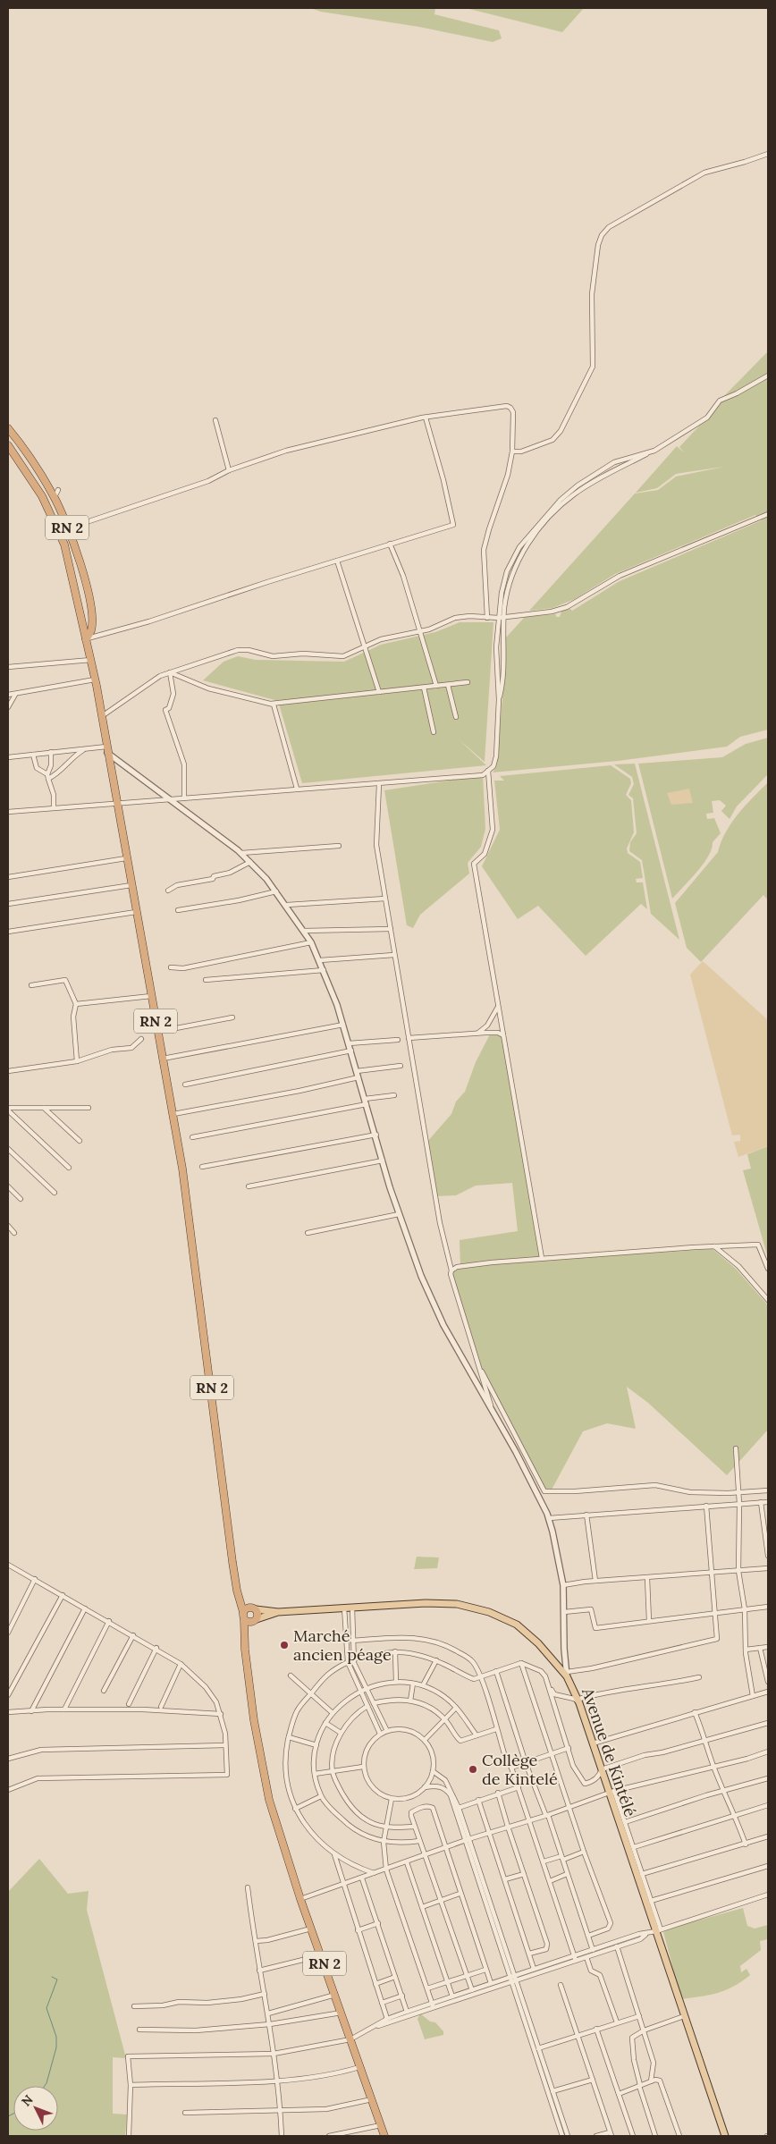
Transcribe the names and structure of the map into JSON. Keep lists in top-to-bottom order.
{
  "streets": {
    "highway": ["RN 2"],
    "main road": ["Avenue de Kintélé"]
  },
  "crossings": [
    ["RN 2", "Avenue de Kintélé"]
  ],
  "places": ["Marché ancien péage", "Collège de Kintelé"],
  "north": "top left"
}
